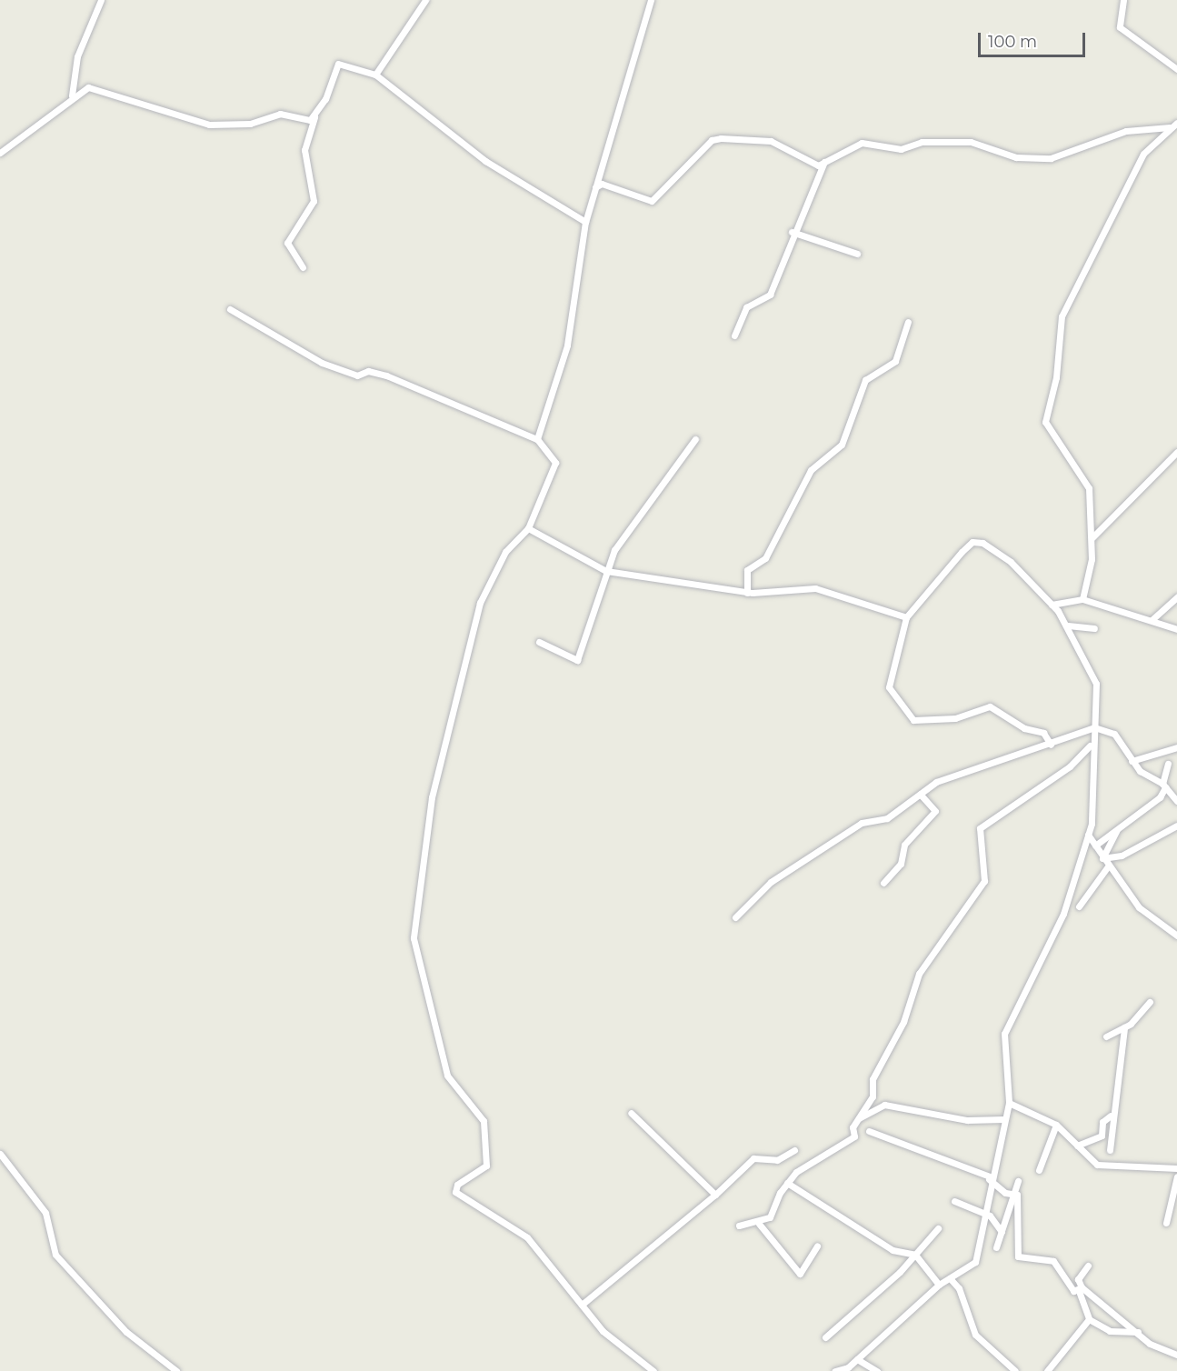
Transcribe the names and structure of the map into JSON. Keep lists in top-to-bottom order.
{
  "scale_bar": "100 m"
}
